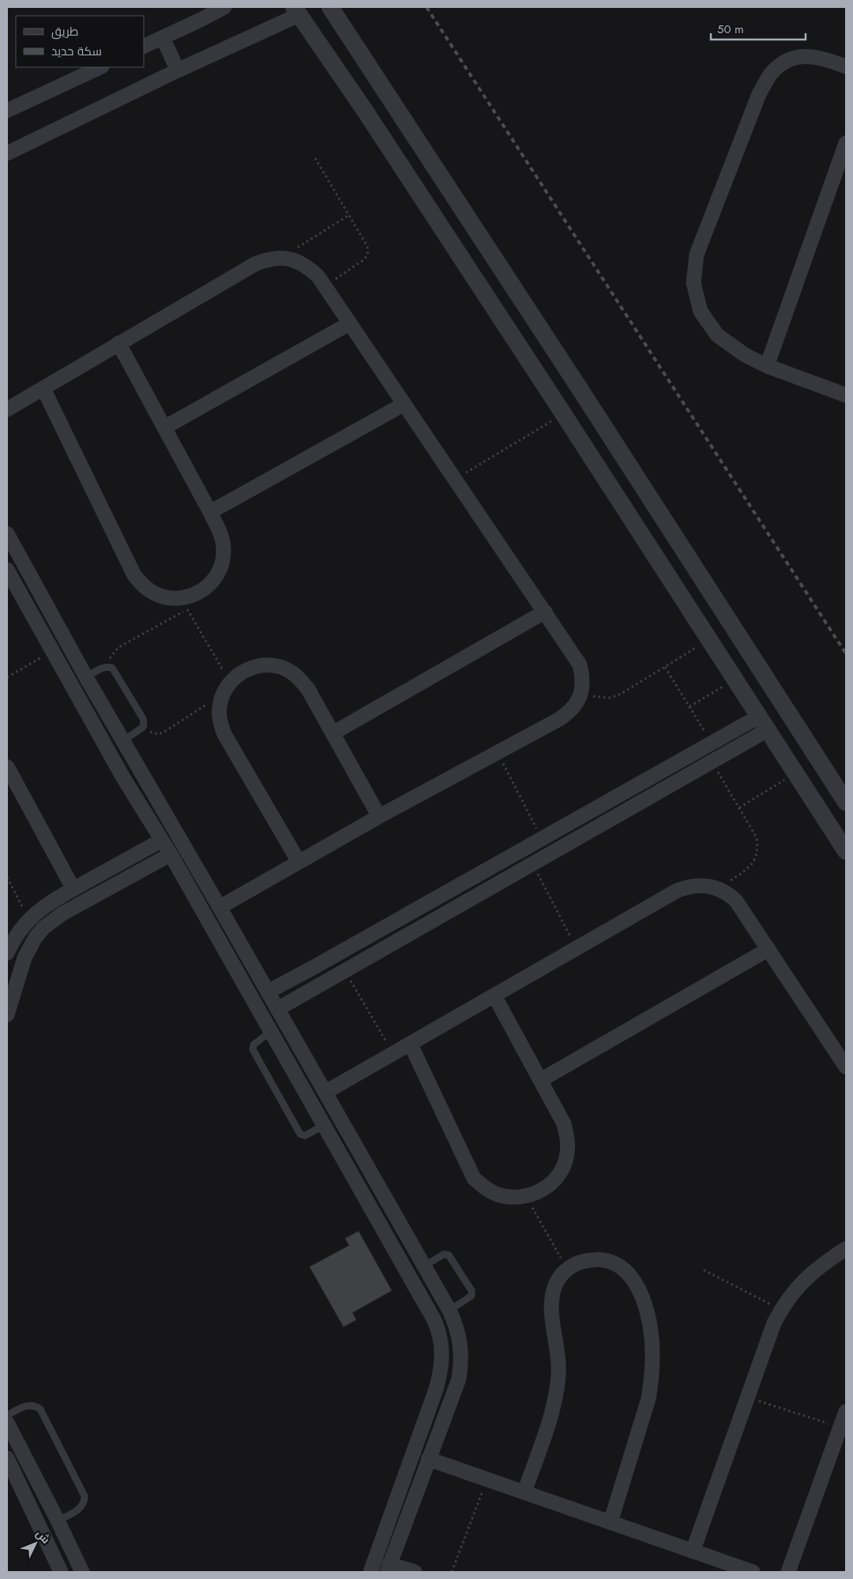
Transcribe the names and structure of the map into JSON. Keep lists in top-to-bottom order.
{
  "legend": ["طريق", "سكة حديد"],
  "scale_bar": "50 m",
  "north": "top right"
}
